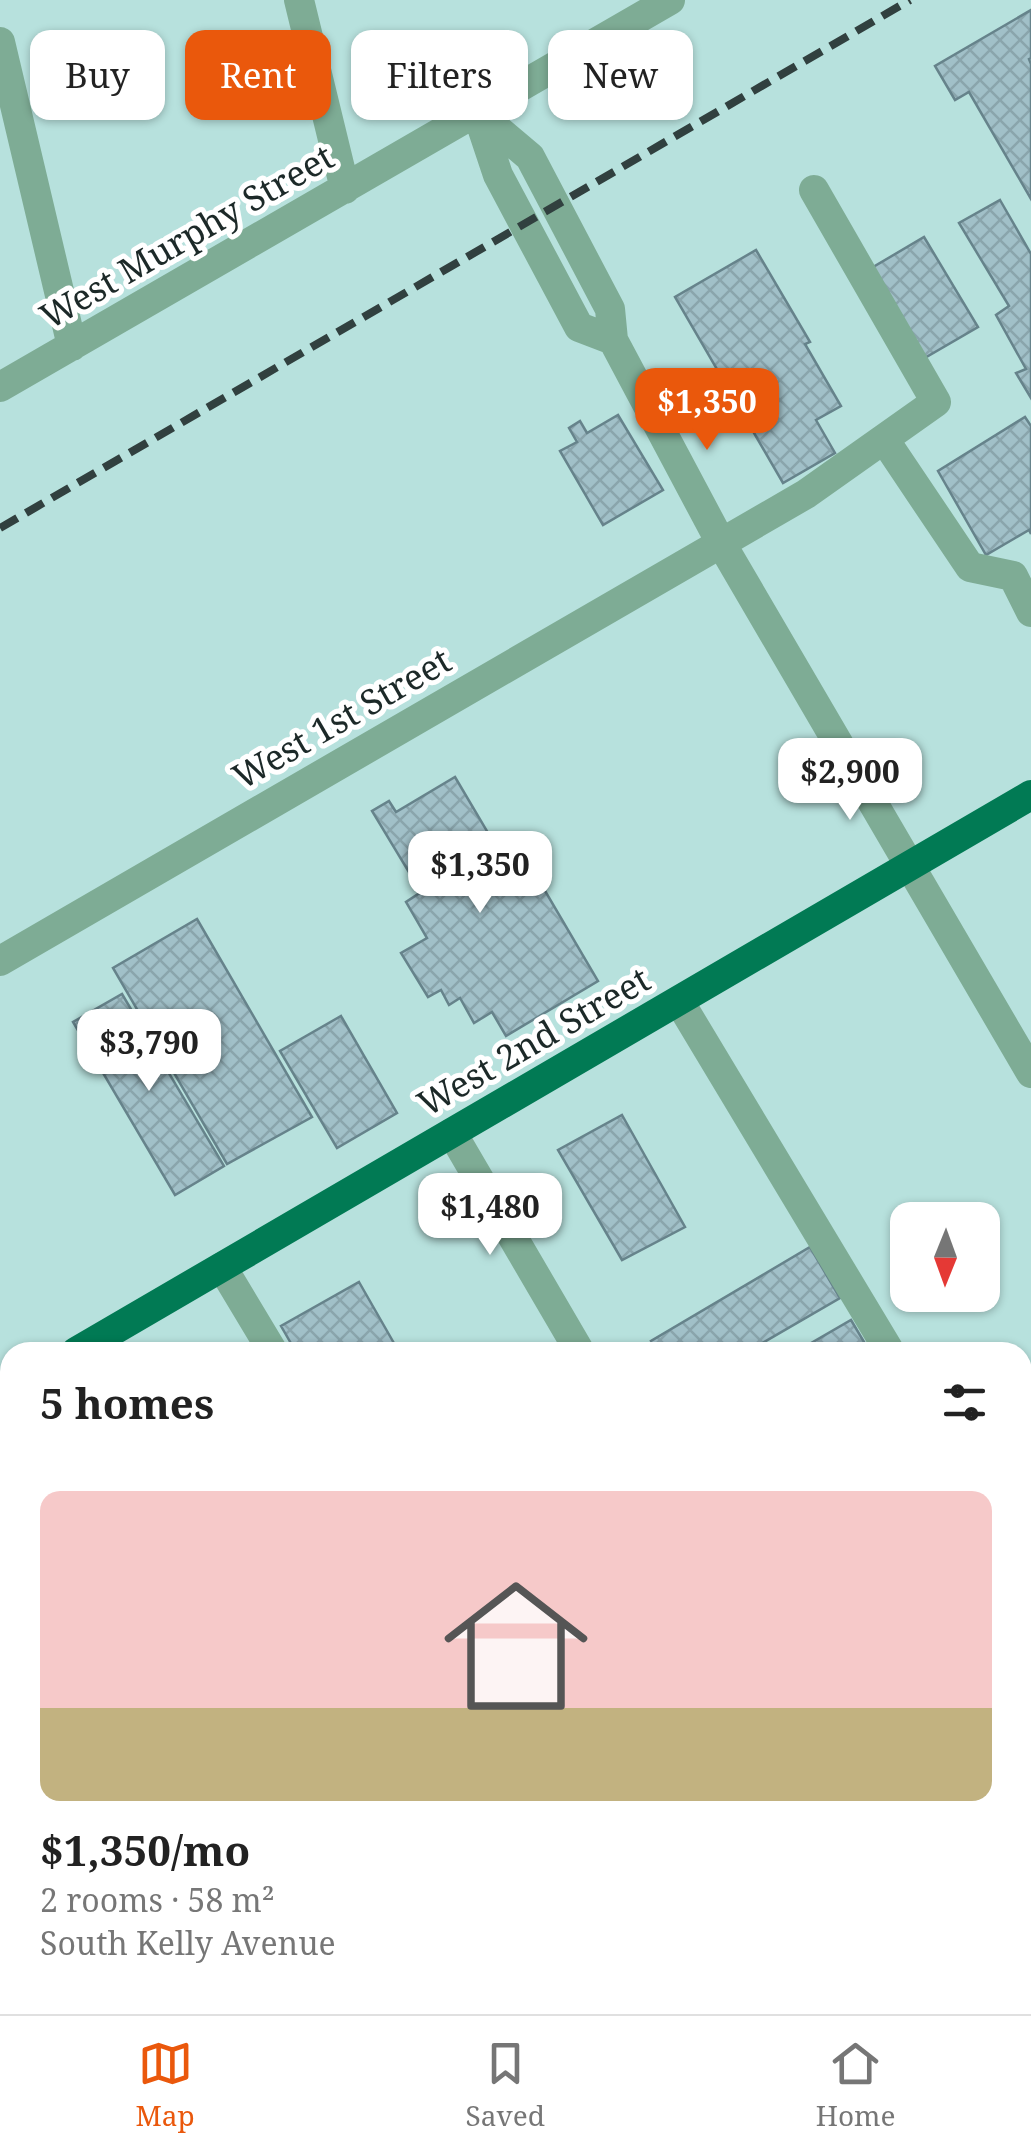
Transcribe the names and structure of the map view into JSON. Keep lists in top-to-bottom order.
{
  "streets": {
    "main road": ["West 2nd Street"],
    "street": ["West Murphy Street", "West 1st Street"]
  },
  "north": "bottom",
  "page": {
    "chip": [
      "Buy",
      "Rent",
      "Filters",
      "New"
    ],
    "price": [
      "$1,350",
      "$2,900",
      "$1,350",
      "$3,790",
      "$1,480"
    ],
    "heading": "5 homes",
    "list": [
      {
        "name": "$1,350/mo",
        "note": "2 rooms · 58 m² · South Kelly Avenue"
      }
    ],
    "tabs": ["Map", "Saved", "Home"]
  }
}
